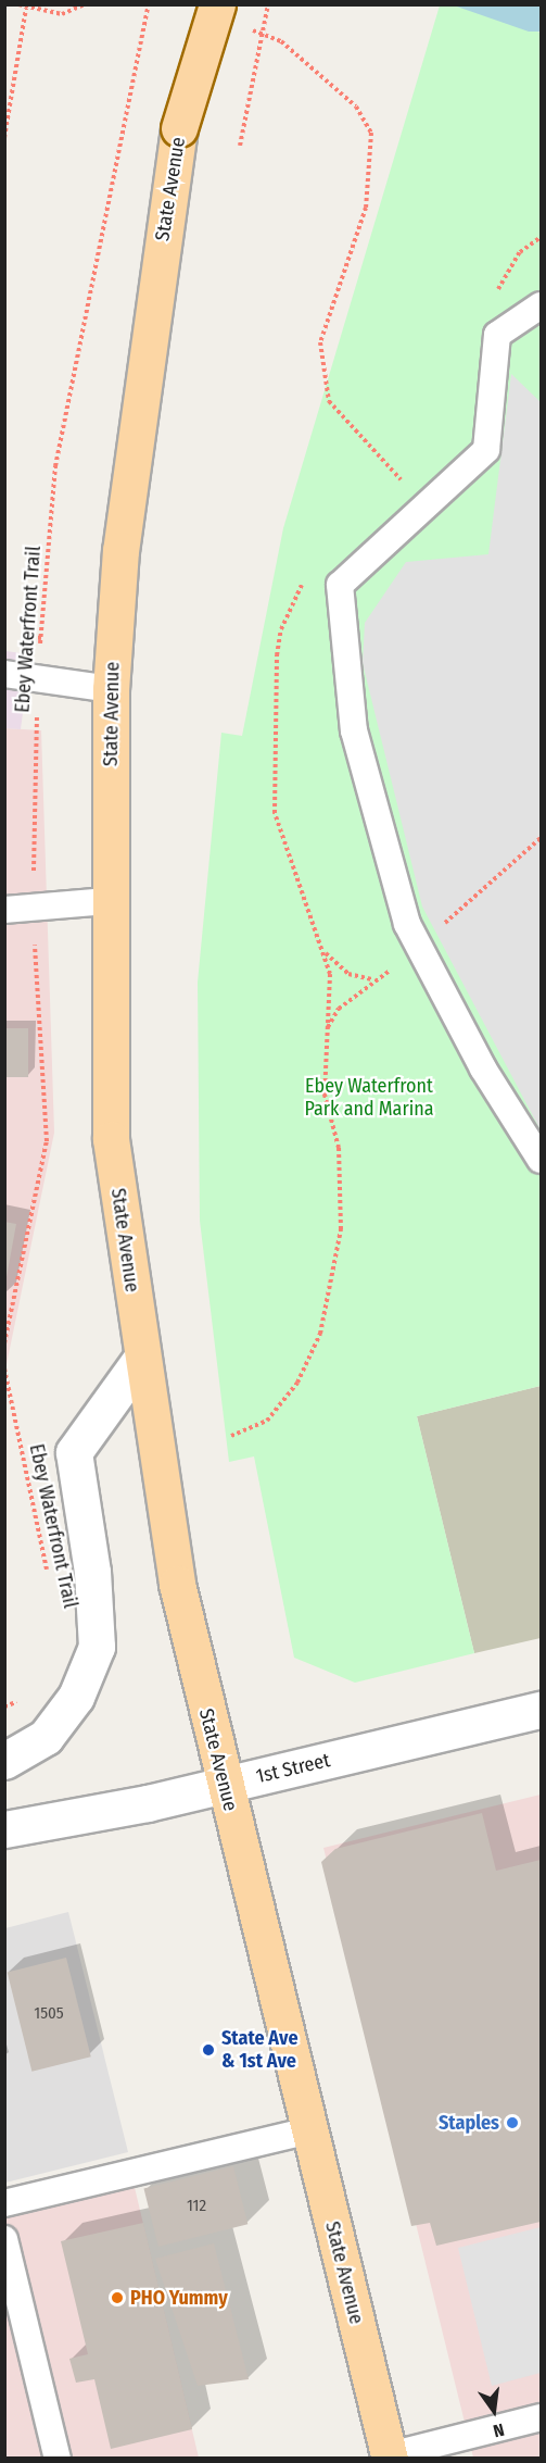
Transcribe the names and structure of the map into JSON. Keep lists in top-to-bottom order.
{
  "streets": {
    "main road": ["State Avenue"],
    "street": ["1st Street"],
    "path": ["Ebey Waterfront Trail"]
  },
  "crossings": [
    ["State Avenue", "1st Street"]
  ],
  "parks": ["Ebey Waterfront Park and Marina"],
  "places": ["State Ave & 1st Ave", "Staples", "PHO Yummy"],
  "house_numbers": ["1505", "112"],
  "north": "bottom"
}
